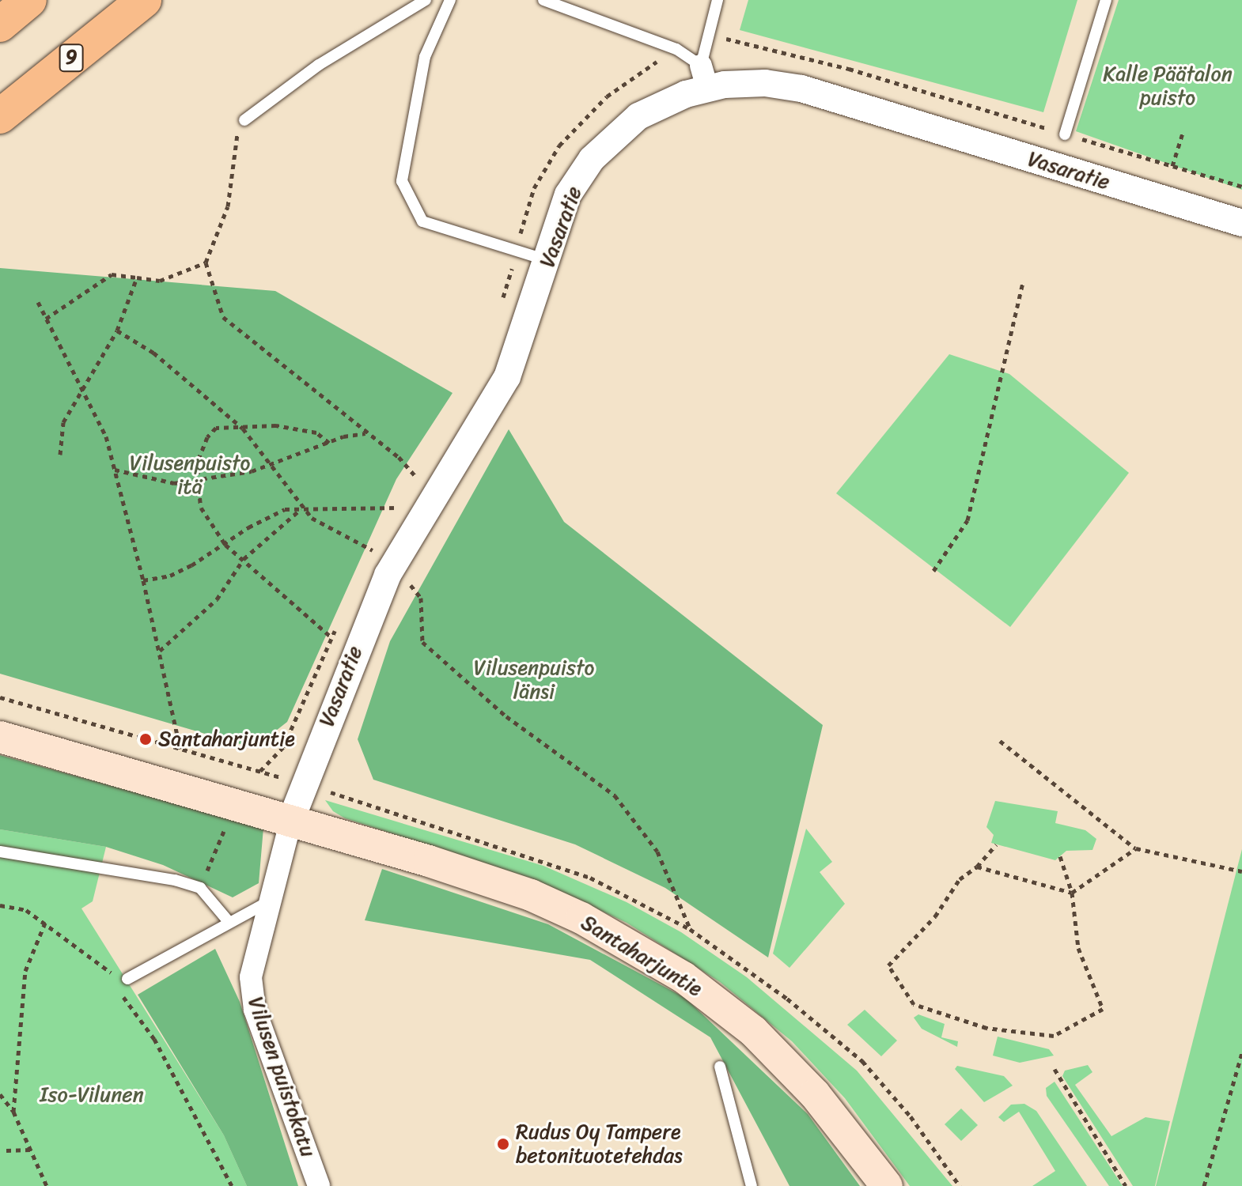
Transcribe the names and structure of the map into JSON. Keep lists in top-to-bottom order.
{
  "streets": {
    "highway": ["9"],
    "main road": ["Santaharjuntie"],
    "street": ["Vasaratie", "Vilusen puistokatu"]
  },
  "crossings": [
    ["Vasaratie", "Santaharjuntie"],
    ["Vasaratie", "Vilusen puistokatu"],
    ["Santaharjuntie", "Vilusen puistokatu"]
  ],
  "parks": [
    "Kalle Päätalon puisto",
    "Vilusenpuisto itä",
    "Vilusenpuisto länsi",
    "Iso-Vilunen"
  ],
  "places": ["Santaharjuntie", "Rudus Oy Tampere betonituotetehdas"]
}
